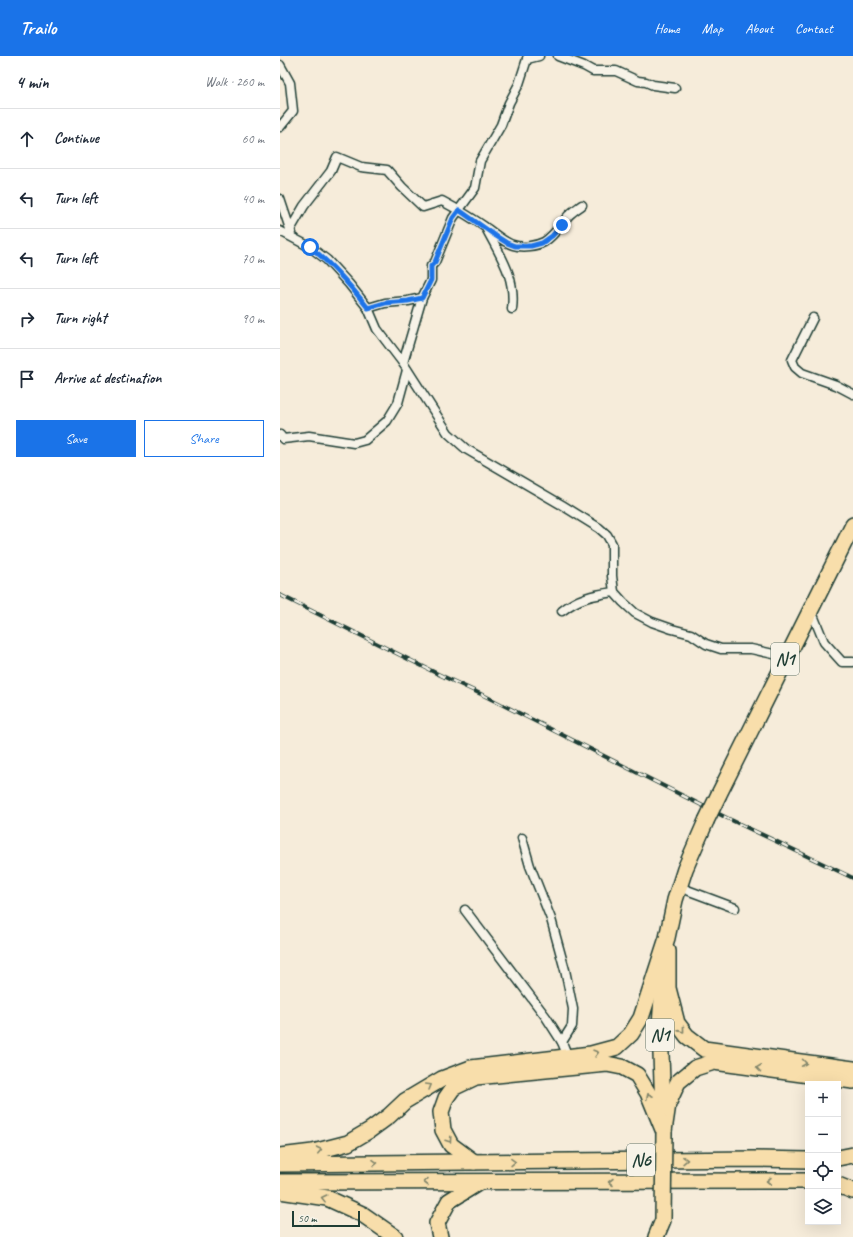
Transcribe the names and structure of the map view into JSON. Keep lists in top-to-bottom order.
{
  "streets": {
    "highway": ["N1", "N6"]
  },
  "scale_bar": "50 m",
  "page": {
    "header": "Trailo",
    "nav": [
      "Home",
      "Map",
      "About",
      "Contact"
    ],
    "heading": ["4 min", "Walk · 260 m"],
    "list": [
      ["Continue", "60 m"],
      ["Turn left", "40 m"],
      ["Turn left", "70 m"],
      ["Turn right", "90 m"],
      "Arrive at destination"
    ],
    "buttons": ["Save", "Share"],
    "map_buttons": ["+", "−"],
    "scale": "50 m"
  }
}
